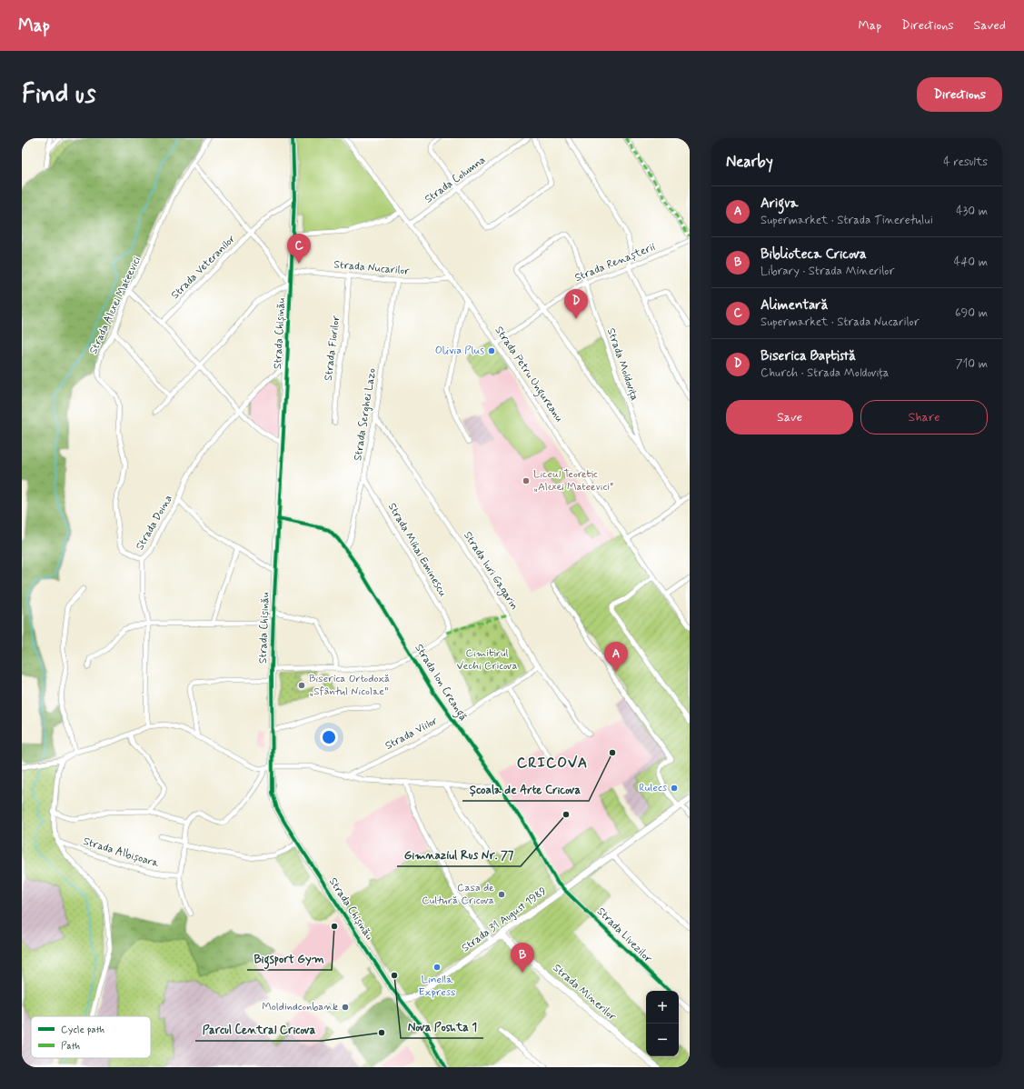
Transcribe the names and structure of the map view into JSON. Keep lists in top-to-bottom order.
{
  "streets": {
    "street": [
      "Strada Columna",
      "Strada Renașterii",
      "Strada Veteranilor",
      "Strada Nucarilor",
      "Strada Alexei Mateevici",
      "Strada Chișinău",
      "Strada Florilor",
      "Strada Moldovița",
      "Strada Petru Ungureanu",
      "Strada Serghei Lazo",
      "Strada Doina",
      "Strada Mihai Eminescu",
      "Strada Iuri Gagarin",
      "Strada Ion Creangă",
      "Strada Viilor",
      "Strada Albișoara",
      "Strada 31 August 1989",
      "Strada Livezilor",
      "Strada Minerilor"
    ]
  },
  "crossings": [
    ["Strada Columna", "Strada Petru Ungureanu"],
    ["Strada Renașterii", "Strada Moldovița"],
    ["Strada Renașterii", "Strada Petru Ungureanu"],
    ["Strada Veteranilor", "Strada Chișinău"],
    ["Strada Nucarilor", "Strada Chișinău"],
    ["Strada Nucarilor", "Strada Florilor"],
    ["Strada Nucarilor", "Strada Petru Ungureanu"],
    ["Strada Nucarilor", "Strada Serghei Lazo"],
    ["Strada Alexei Mateevici", "Strada Doina"],
    ["Strada Chișinău", "Strada Doina"],
    ["Strada Chișinău", "Strada Ion Creangă"],
    ["Strada Chișinău", "Strada 31 August 1989"],
    ["Strada Serghei Lazo", "Strada Mihai Eminescu"],
    ["Strada Serghei Lazo", "Strada Iuri Gagarin"],
    ["Strada Serghei Lazo", "Strada Ion Creangă"],
    ["Strada Mihai Eminescu", "Strada Ion Creangă"],
    ["Strada Iuri Gagarin", "Strada Viilor"],
    ["Strada Ion Creangă", "Strada Viilor"],
    ["Strada Ion Creangă", "Strada 31 August 1989"],
    ["Strada Ion Creangă", "Strada Livezilor"],
    ["Strada 31 August 1989", "Strada Livezilor"],
    ["Strada 31 August 1989", "Strada Minerilor"]
  ],
  "districts": ["CRICOVA"],
  "parks": ["Cimitirul Vechi Cricova"],
  "places": [
    "Olivia Plus",
    "Liceul Teoretic „Alexei Mateevici“",
    "Biserica Ortodoxă „Sfântul Nicolae”",
    "Școala de Arte Cricova",
    "Rulecs",
    "Gimnaziul Rus Nr. 77",
    "Casa de Cultură Cricova",
    "Bigsport Gym",
    "Linella Express",
    "Nova Poshta 1",
    "Moldindconbank",
    "Parcul Central Cricova"
  ],
  "legend": ["Cycle path", "Path"],
  "page": {
    "header": "Map",
    "nav": ["Map", "Directions", "Saved"],
    "buttons": [
      "Directions",
      ["Save", "Share"]
    ],
    "title": "Find us",
    "heading": ["Nearby", "4 results"],
    "list": [
      {
        "mark": "A",
        "name": "Arigva",
        "note": "Supermarket · Strada Tineretului",
        "value": "430 m"
      },
      {
        "mark": "B",
        "name": "Biblioteca Cricova",
        "note": "Library · Strada Minerilor",
        "value": "440 m"
      },
      {
        "mark": "C",
        "name": "Alimentară",
        "note": "Supermarket · Strada Nucarilor",
        "value": "690 m"
      },
      {
        "mark": "D",
        "name": "Biserica Baptistă",
        "note": "Church · Strada Moldovița",
        "value": "710 m"
      }
    ],
    "pins": [
      "C",
      "D",
      "A",
      "B"
    ],
    "map_buttons": ["+", "−"]
  }
}
